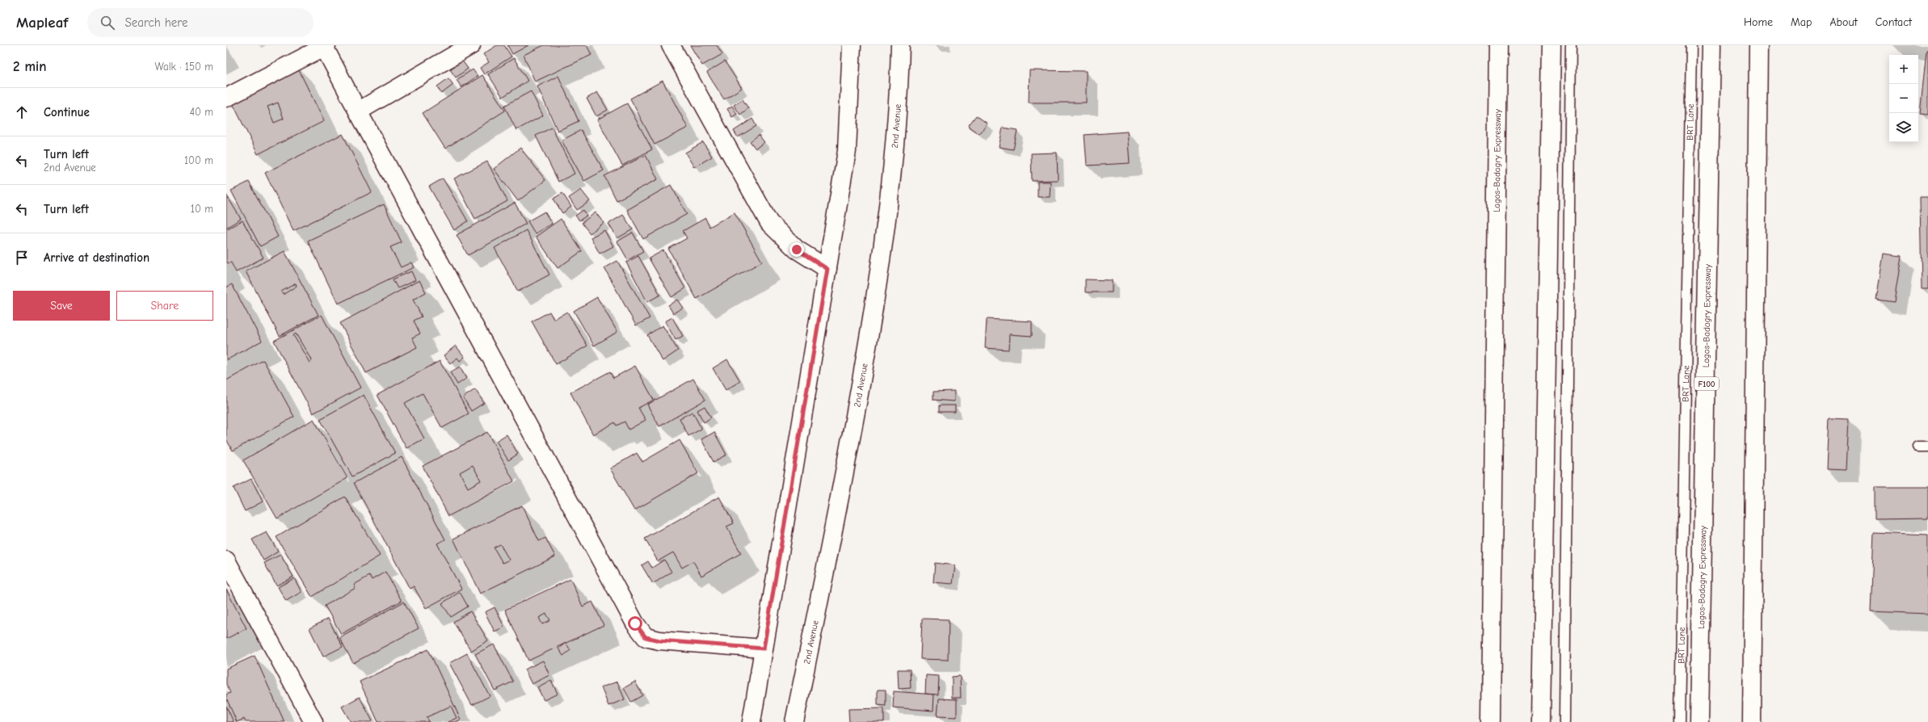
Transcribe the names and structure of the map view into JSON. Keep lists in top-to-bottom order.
{
  "streets": {
    "main road": ["2nd Avenue", "Lagos-Badagry Expressway", "F100"],
    "lane": ["BRT Lane"]
  },
  "page": {
    "header": "Mapleaf",
    "search": "Search here",
    "nav": [
      "Home",
      "Map",
      "About",
      "Contact"
    ],
    "heading": ["2 min", "Walk · 150 m"],
    "map_buttons": ["+", "−"],
    "list": [
      ["Continue", "40 m"],
      ["Turn left", "2nd Avenue", "100 m"],
      ["Turn left", "10 m"],
      "Arrive at destination"
    ],
    "buttons": ["Save", "Share"]
  }
}
